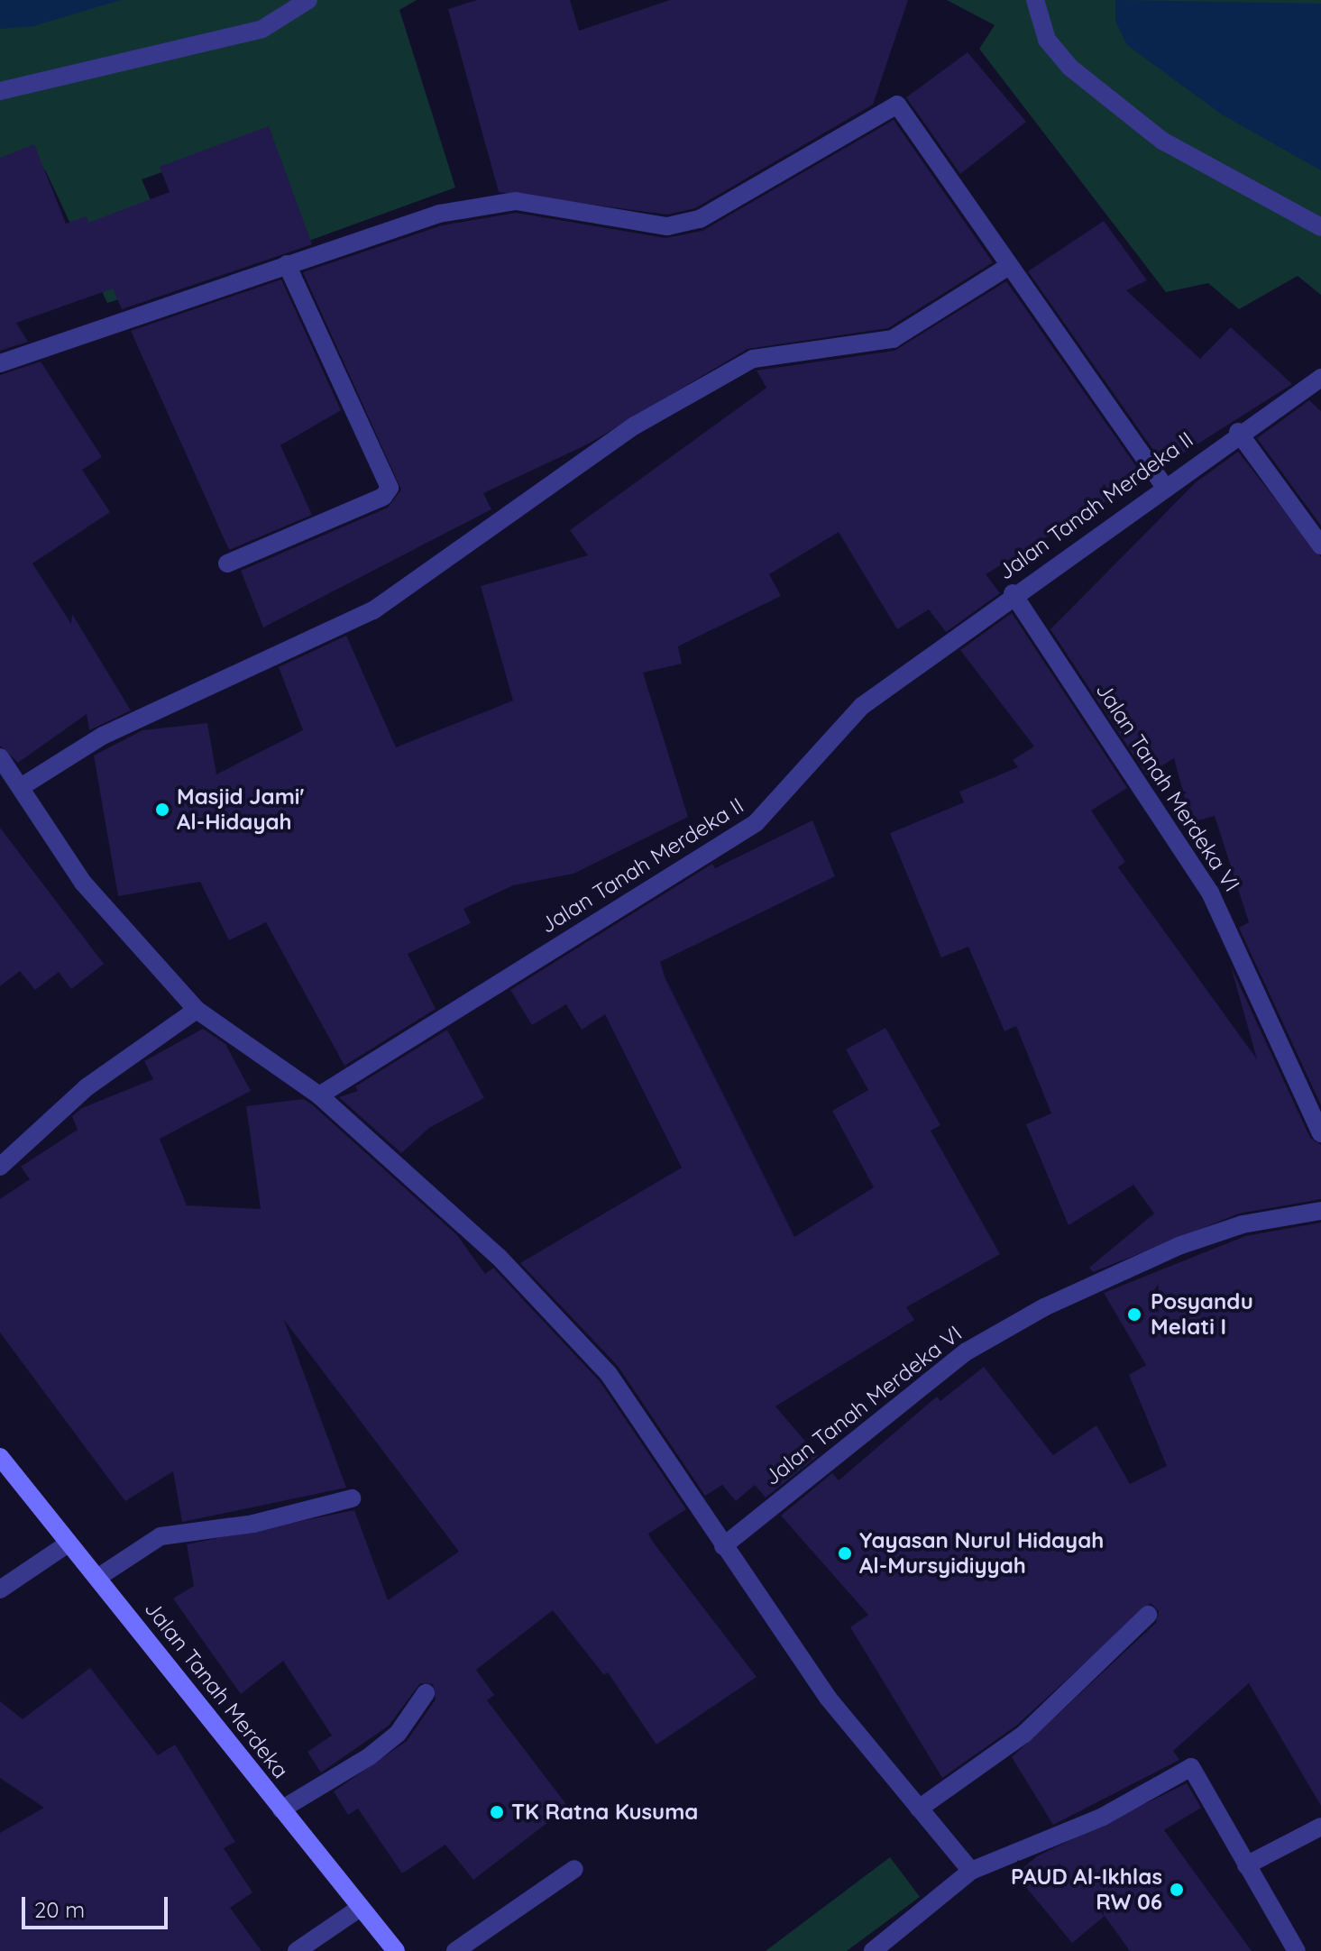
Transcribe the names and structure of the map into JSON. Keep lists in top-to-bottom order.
{
  "streets": {
    "street": ["Jalan Tanah Merdeka II", "Jalan Tanah Merdeka VI", "Jalan Tanah Merdeka"]
  },
  "crossings": [
    ["Jalan Tanah Merdeka II", "Jalan Tanah Merdeka VI"]
  ],
  "places": [
    "Masjid Jami' Al-Hidayah",
    "Posyandu Melati I",
    "Yayasan Nurul Hidayah Al-Mursyidiyyah",
    "TK Ratna Kusuma",
    "PAUD Al-Ikhlas RW 06"
  ],
  "scale_bar": "20 m"
}
